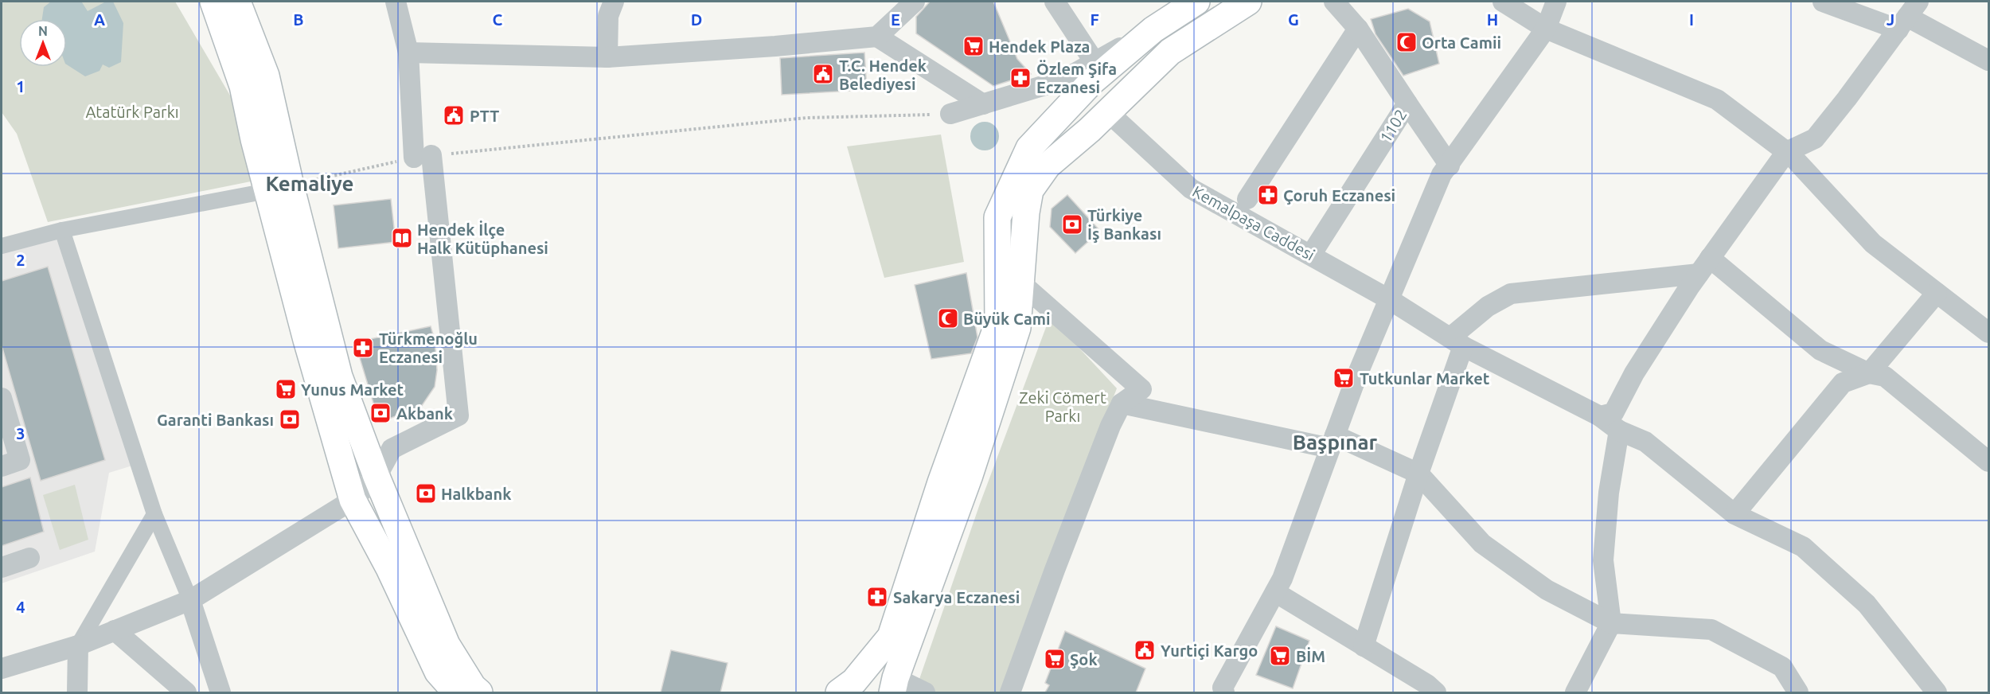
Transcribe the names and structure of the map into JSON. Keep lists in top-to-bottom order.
{
  "streets": {
    "street": ["1102", "Kemalpaşa Caddesi"]
  },
  "crossings": [
    ["1102", "Kemalpaşa Caddesi"]
  ],
  "districts": ["Kemaliye", "Başpınar"],
  "parks": ["Atatürk Parkı", "Zeki Cömert Parkı"],
  "places": {
    "mosque": ["Orta Camii", "Büyük Cami"],
    "supermarket": [
      "Hendek Plaza",
      "Tutkunlar Market",
      "Yunus Market",
      "BİM",
      "Şok"
    ],
    "public building": ["T.C. Hendek Belediyesi", "PTT", "Yurtiçi Kargo"],
    "pharmacy": [
      "Özlem Şifa Eczanesi",
      "Çoruh Eczanesi",
      "Türkmenoğlu Eczanesi",
      "Sakarya Eczanesi"
    ],
    "bank": [
      "Türkiye İş Bankası",
      "Akbank",
      "Garanti Bankası",
      "Halkbank"
    ],
    "library": ["Hendek İlçe Halk Kütüphanesi"]
  },
  "north": "top",
  "grid": {
    "columns": [
      "A",
      "B",
      "C",
      "D",
      "E",
      "F",
      "G",
      "H",
      "I",
      "J"
    ],
    "rows": [
      "1",
      "2",
      "3",
      "4"
    ]
  }
}
